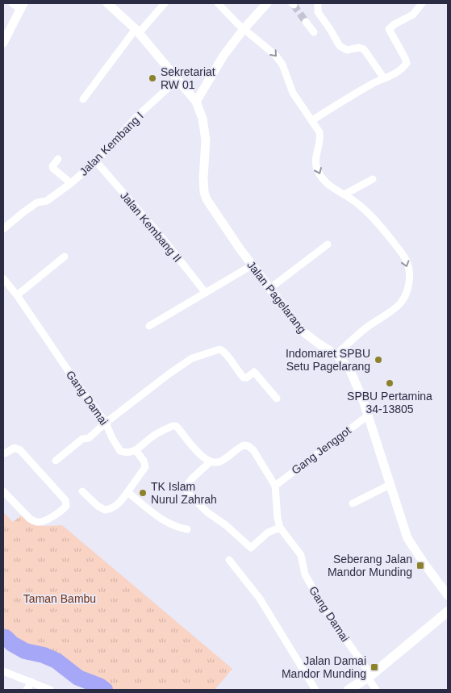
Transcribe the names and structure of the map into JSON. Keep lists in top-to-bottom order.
{
  "streets": {
    "street": [
      "Jalan Kembang I",
      "Jalan Kembang II",
      "Jalan Pagelarang",
      "Gang Damai",
      "Gang Jenggot"
    ]
  },
  "crossings": [
    ["Jalan Kembang I", "Jalan Kembang II"],
    ["Jalan Kembang I", "Jalan Pagelarang"],
    ["Jalan Pagelarang", "Gang Jenggot"],
    ["Gang Damai", "Gang Jenggot"]
  ],
  "parks": ["Taman Bambu"],
  "places": {
    "other": [
      "Sekretariat RW 01",
      "Indomaret SPBU Setu Pagelarang",
      "SPBU Pertamina 34-13805",
      "TK Islam Nurul Zahrah"
    ],
    "transit": ["Seberang Jalan Mandor Munding", "Jalan Damai Mandor Munding"]
  }
}
